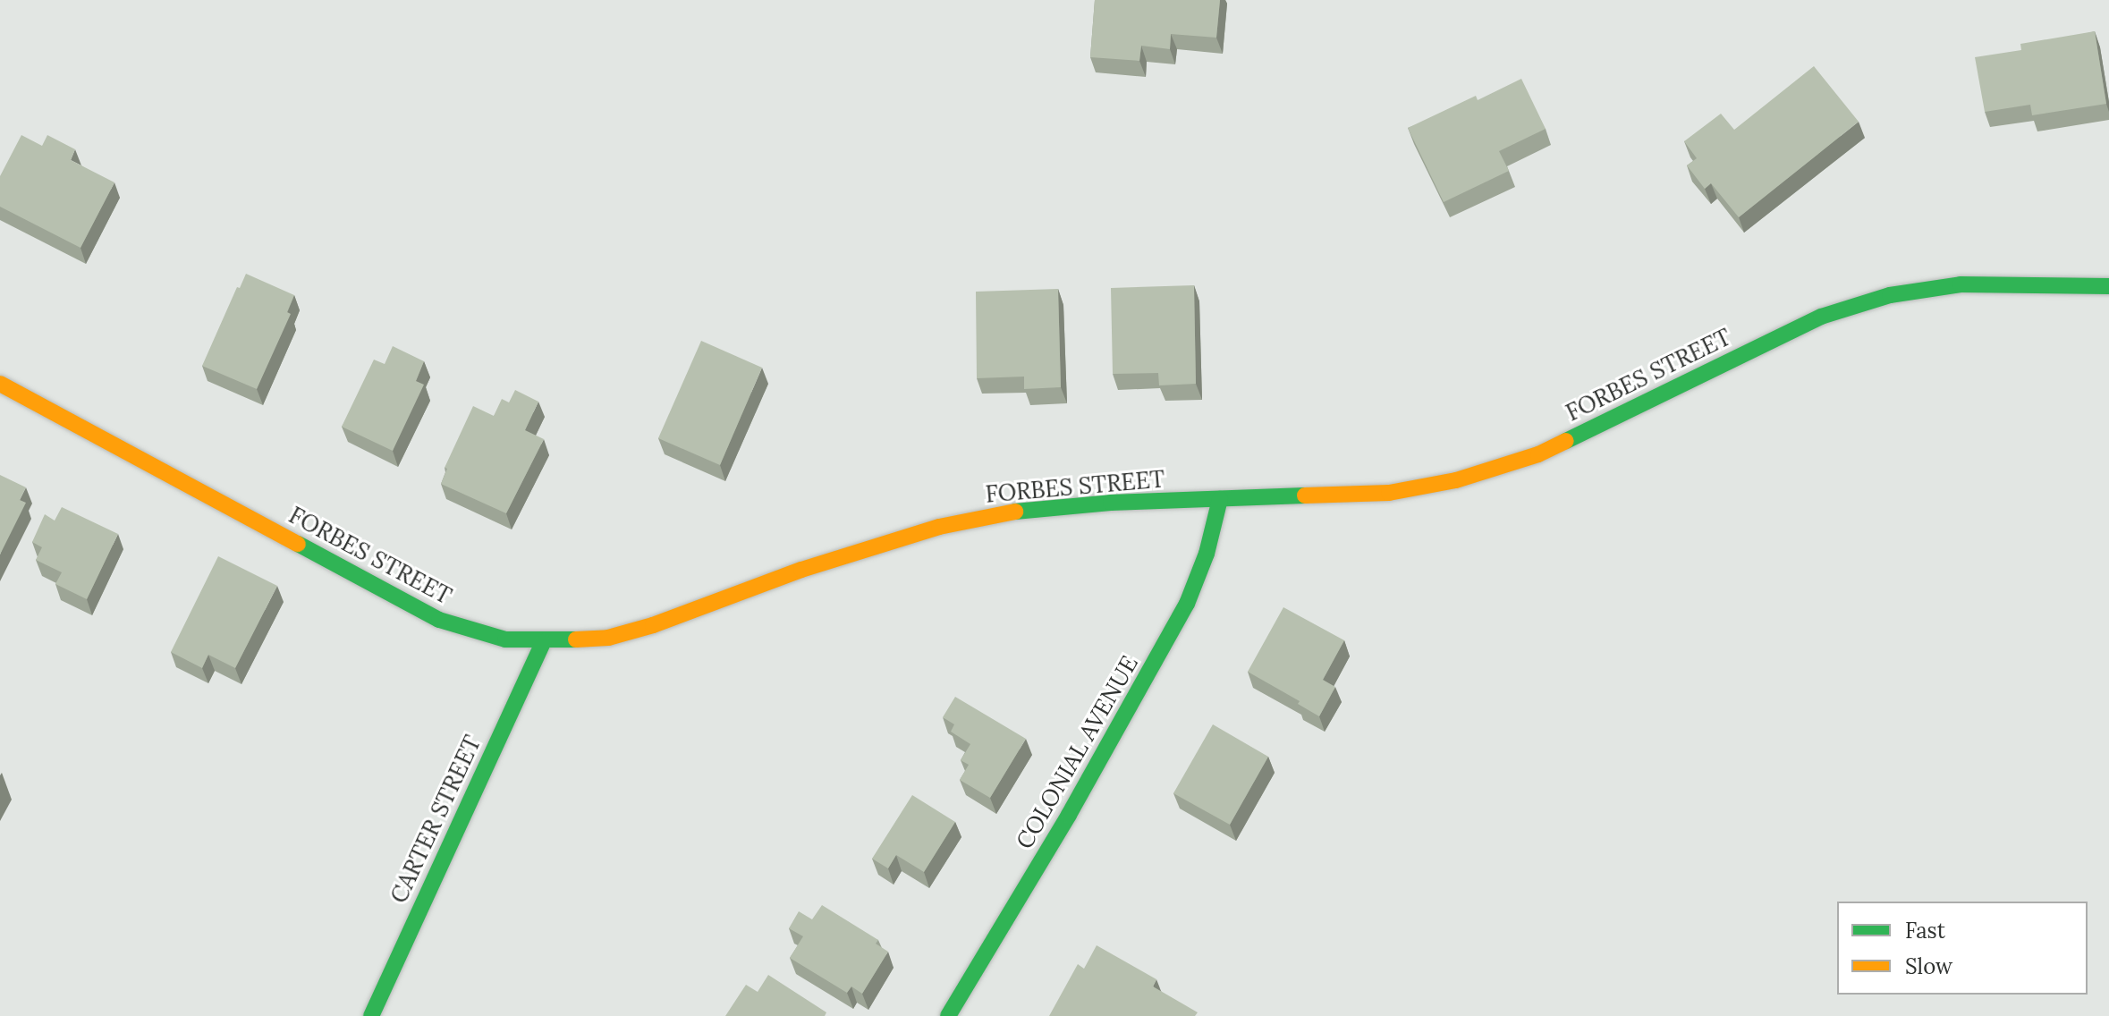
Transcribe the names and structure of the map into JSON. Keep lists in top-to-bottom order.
{
  "streets": {
    "street": ["FORBES STREET", "COLONIAL AVENUE", "CARTER STREET"]
  },
  "crossings": [
    ["FORBES STREET", "COLONIAL AVENUE"],
    ["FORBES STREET", "CARTER STREET"]
  ],
  "legend": ["Fast", "Slow"]
}
